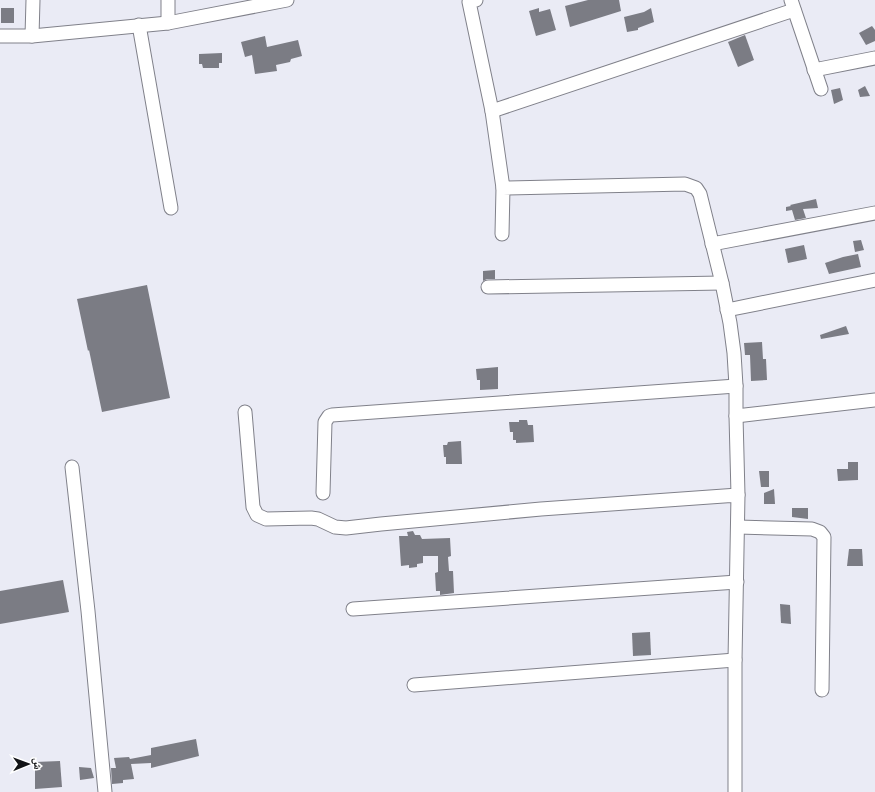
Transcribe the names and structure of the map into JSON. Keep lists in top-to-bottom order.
{
  "north": "right"
}
